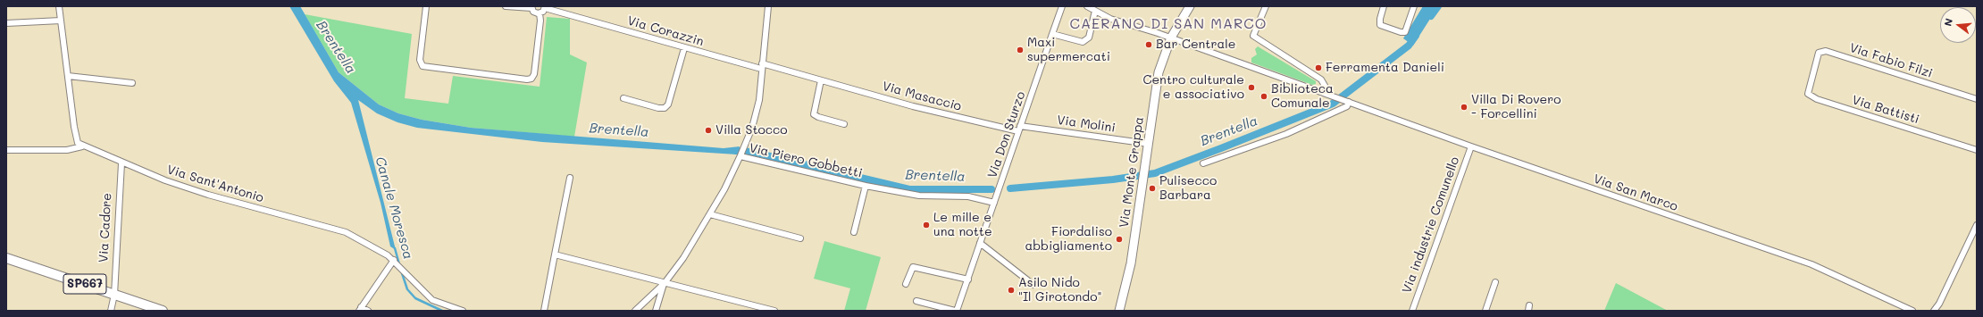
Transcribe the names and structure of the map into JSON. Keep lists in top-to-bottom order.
{
  "streets": {
    "main road": ["Via Monte Grappa", "SP667"],
    "street": [
      "Via Corazzin",
      "Via Fabio Filzi",
      "Via Masaccio",
      "Via Battisti",
      "Via Molini",
      "Via Don Sturzo",
      "Via Piero Gobbetti",
      "Via Sant'Antonio",
      "Via San Marco",
      "Via industrie Comunello",
      "Via Cadore"
    ]
  },
  "crossings": [
    ["Via Corazzin", "Via Masaccio"],
    ["Via Fabio Filzi", "Via Battisti"],
    ["Via Masaccio", "Via Molini"],
    ["Via Masaccio", "Via Don Sturzo"],
    ["Via Molini", "Via Don Sturzo"],
    ["Via Molini", "Via Monte Grappa"],
    ["Via Don Sturzo", "Via Piero Gobbetti"],
    ["Via Monte Grappa", "Via San Marco"],
    ["Via Sant'Antonio", "Via Cadore"],
    ["Via San Marco", "Via industrie Comunello"],
    ["Via Cadore", "SP667"]
  ],
  "districts": ["CAERANO DI SAN MARCO"],
  "water": ["Brentella", "Canale Moresca"],
  "places": [
    "Bar Centrale",
    "Maxi supermercati",
    "Ferramenta Danieli",
    "Centro culturale e associativo",
    "Biblioteca Comunale",
    "Villa Di Rovero - Forcellini",
    "Villa Stocco",
    "Pulisecco Barbara",
    "Le mille e una notte",
    "Fiordaliso abbigliamento",
    "Asilo Nido \"Il Girotondo\""
  ],
  "north": "left"
}
